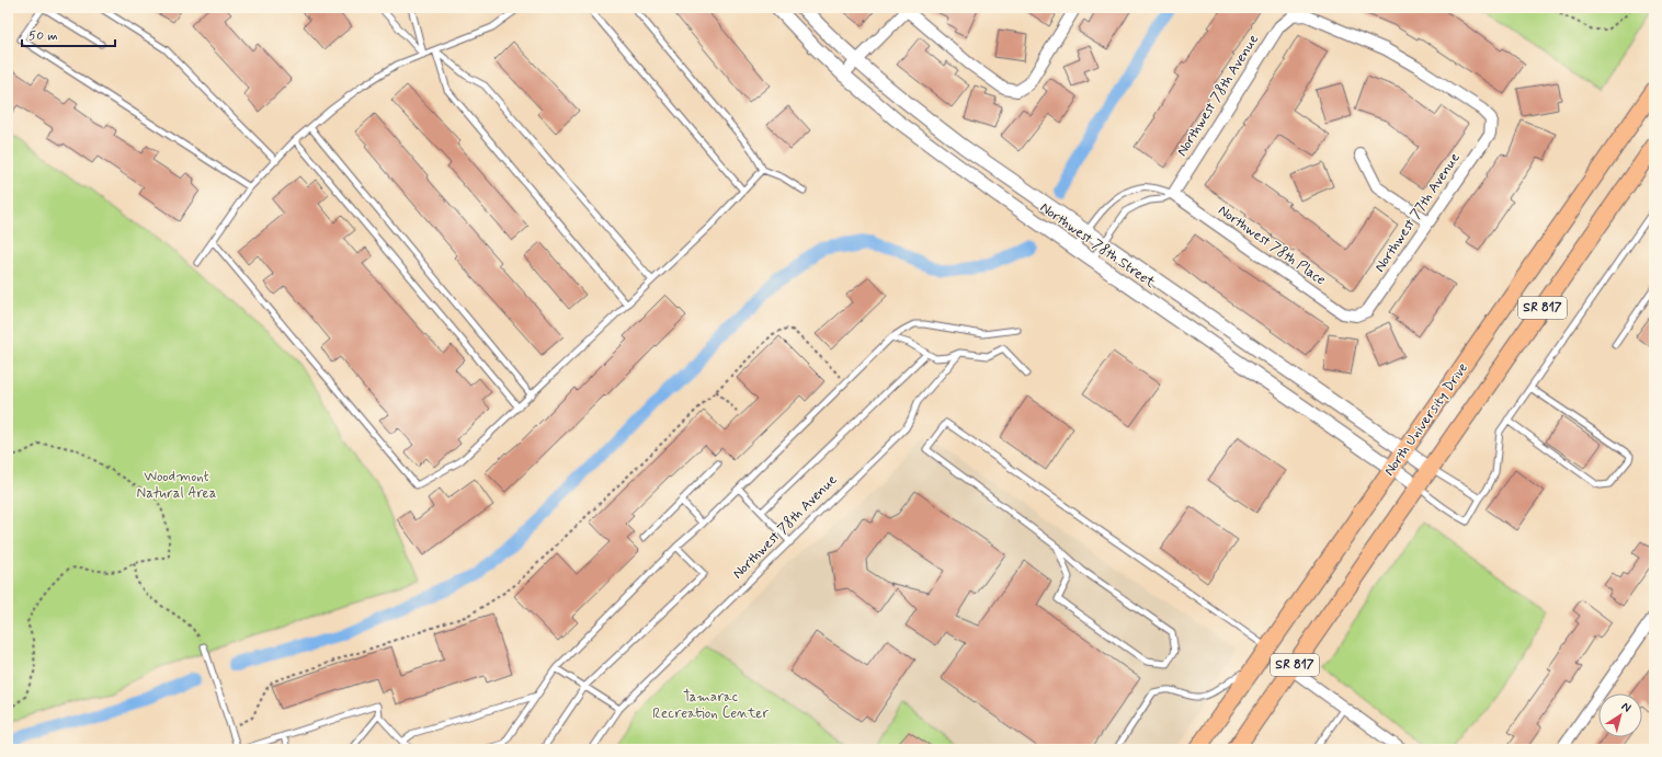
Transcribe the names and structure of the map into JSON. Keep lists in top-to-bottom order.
{
  "streets": {
    "main road": ["SR 817", "North University Drive"],
    "street": [
      "Northwest 78th Avenue",
      "Northwest 77th Avenue",
      "Northwest 78th Street",
      "Northwest 78th Place"
    ]
  },
  "crossings": [
    ["Northwest 78th Avenue", "Northwest 77th Avenue"],
    ["Northwest 78th Avenue", "Northwest 78th Place"],
    ["Northwest 77th Avenue", "Northwest 78th Place"],
    ["Northwest 78th Street", "SR 817"],
    ["Northwest 78th Street", "North University Drive"]
  ],
  "parks": ["Woodmont Natural Area", "Tamarac Recreation Center"],
  "scale_bar": "50 m",
  "north": "top right"
}
